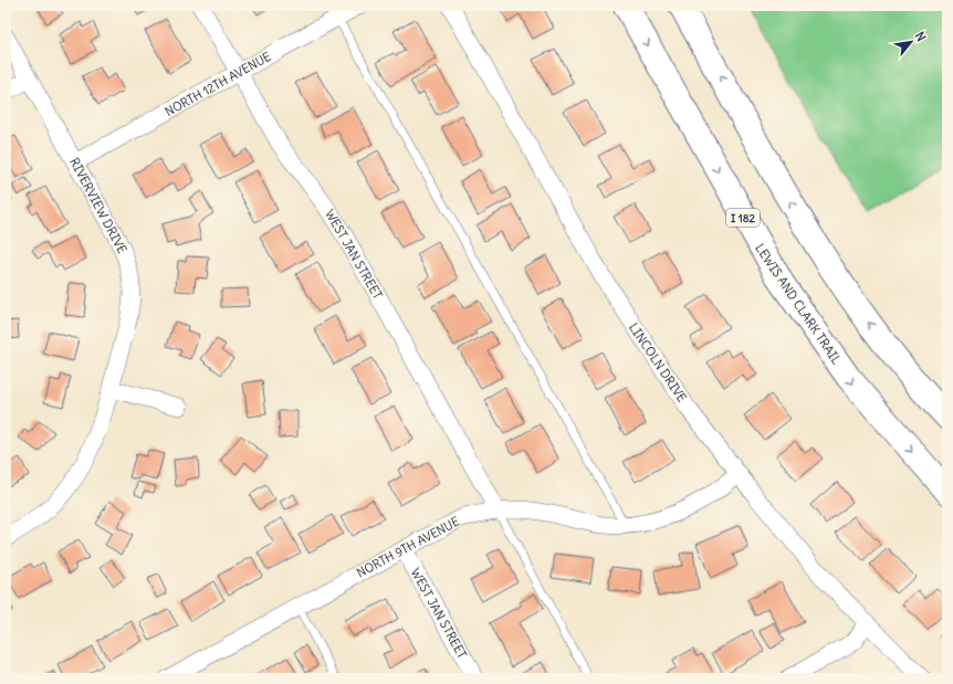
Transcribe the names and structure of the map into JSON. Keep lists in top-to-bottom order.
{
  "streets": {
    "highway": ["I 182", "LEWIS AND CLARK TRAIL"],
    "street": [
      "NORTH 12TH AVENUE",
      "RIVERVIEW DRIVE",
      "WEST JAN STREET",
      "LINCOLN DRIVE",
      "NORTH 9TH AVENUE"
    ]
  },
  "crossings": [
    ["NORTH 12TH AVENUE", "RIVERVIEW DRIVE"],
    ["NORTH 12TH AVENUE", "WEST JAN STREET"],
    ["WEST JAN STREET", "NORTH 9TH AVENUE"],
    ["LINCOLN DRIVE", "NORTH 9TH AVENUE"]
  ],
  "north": "top right"
}
